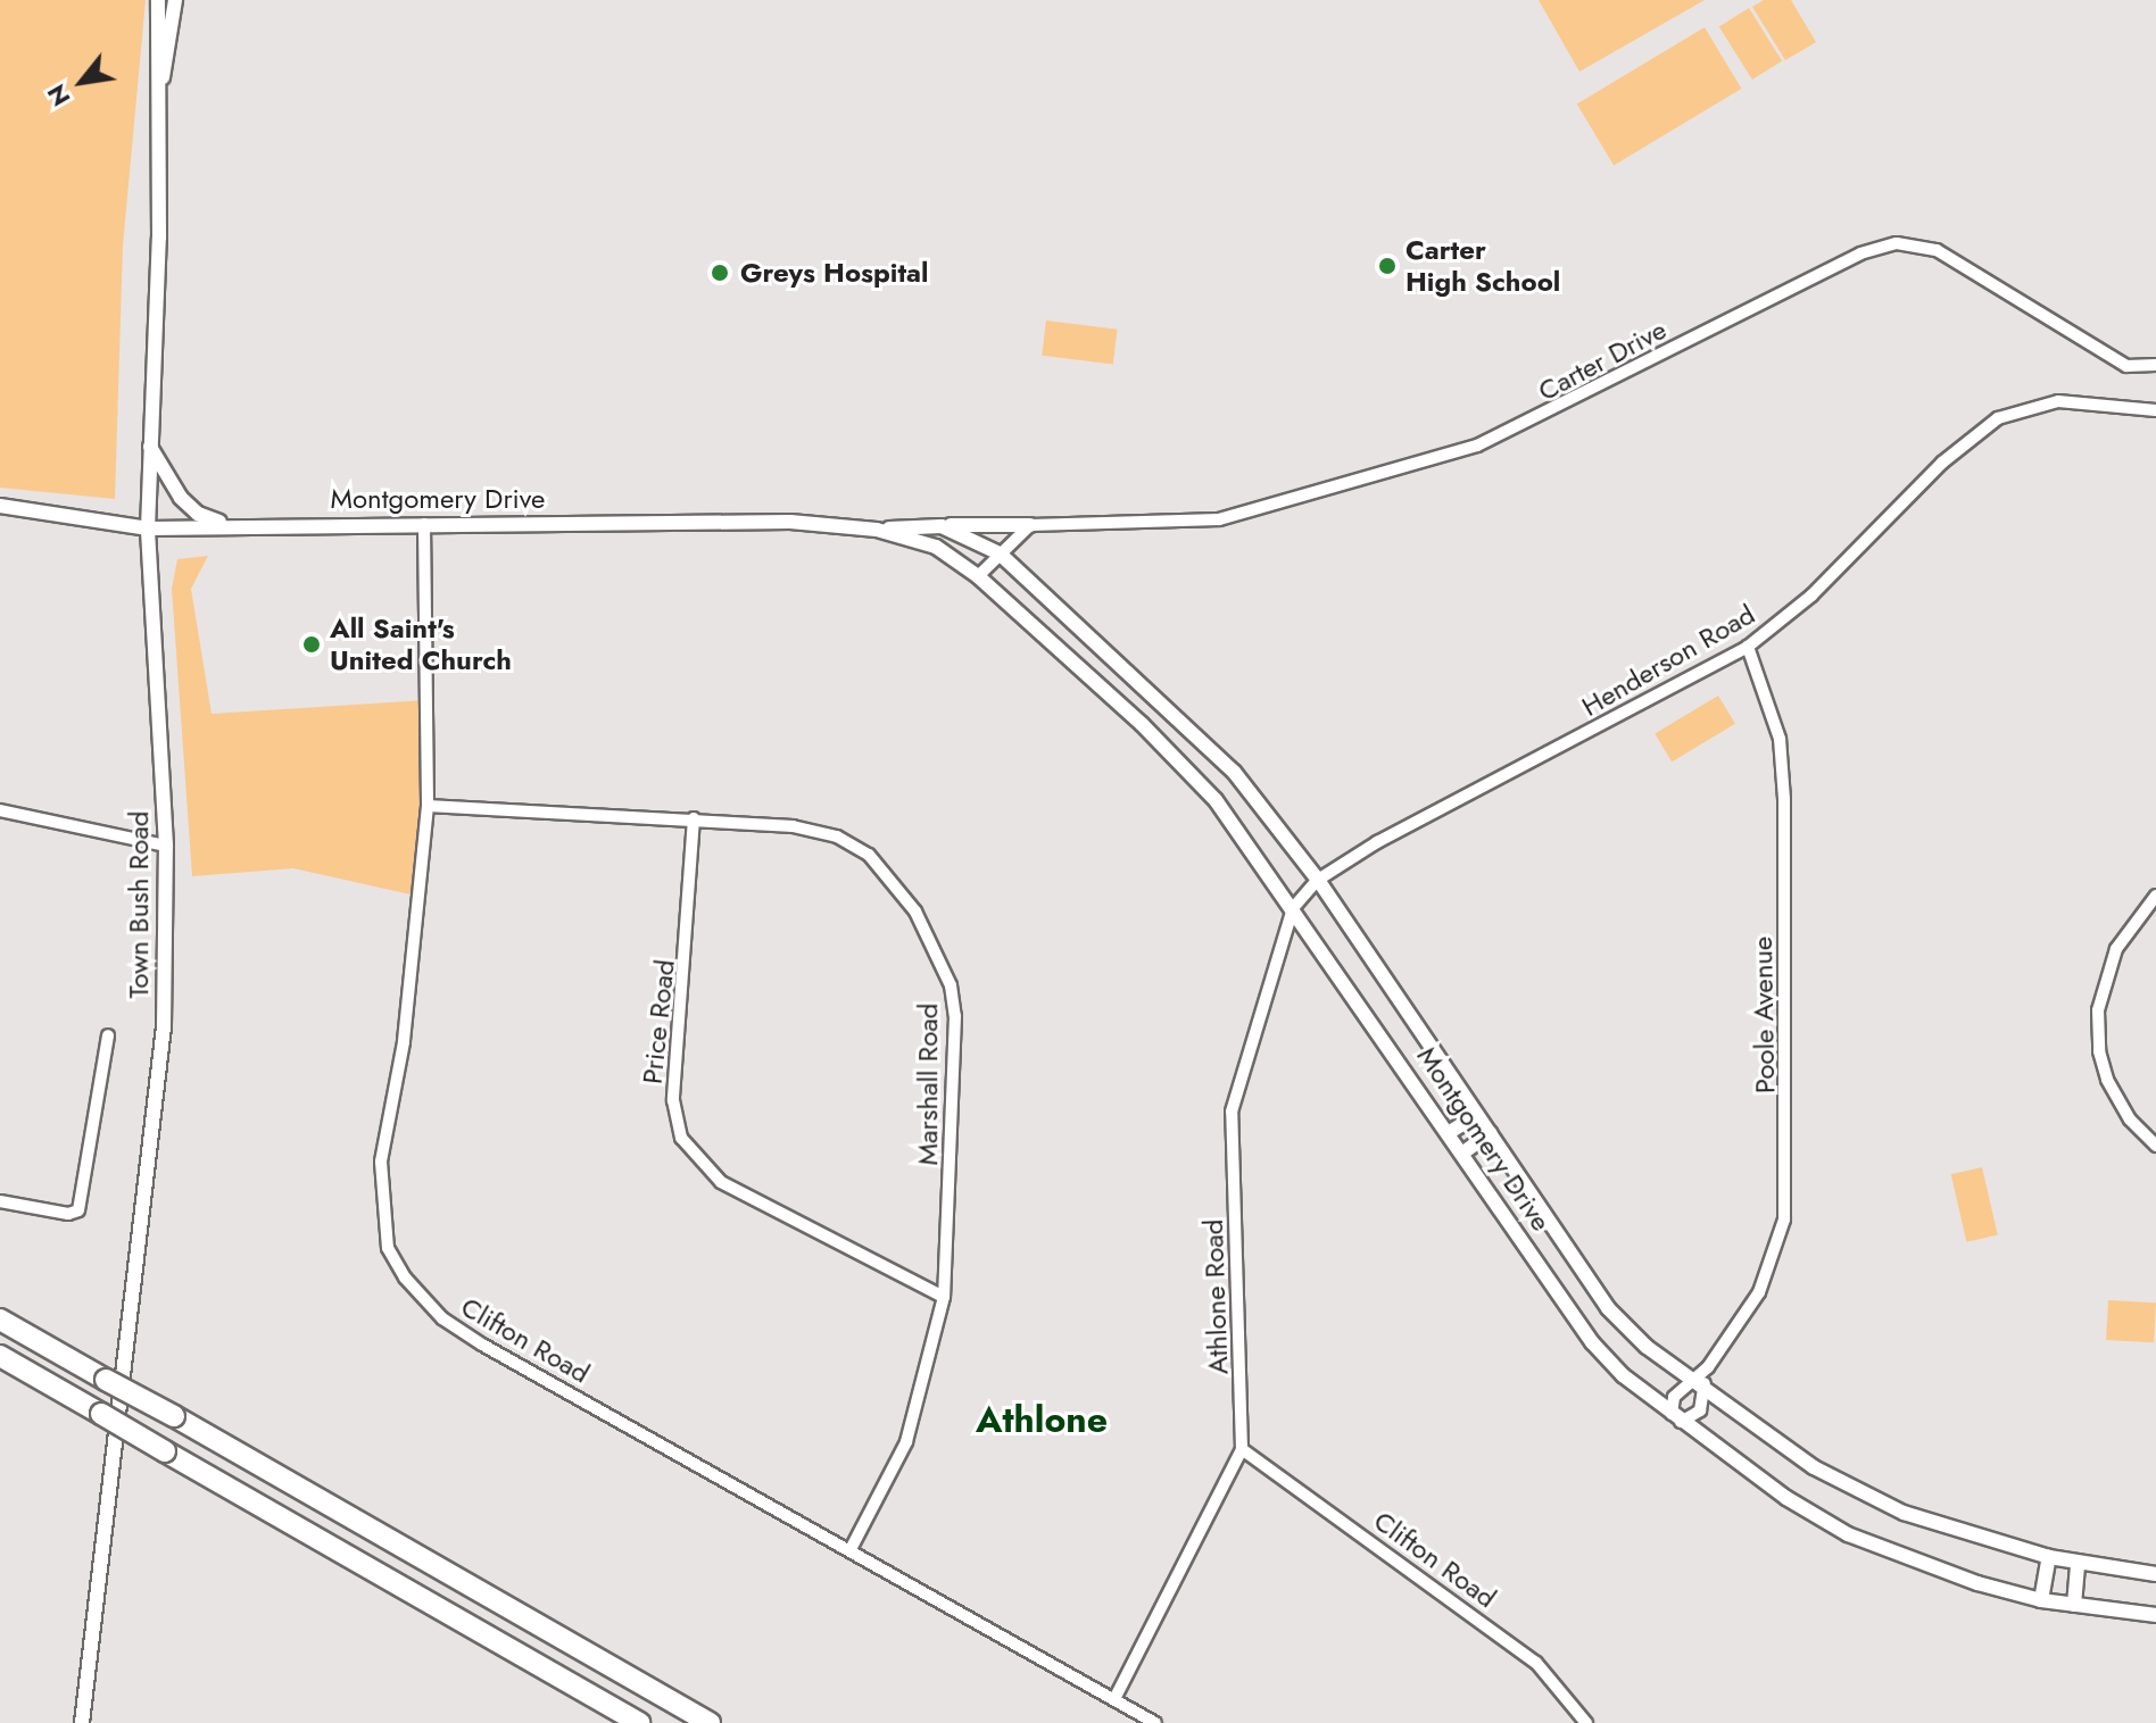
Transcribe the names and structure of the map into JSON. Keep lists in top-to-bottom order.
{
  "streets": {
    "street": [
      "Carter Drive",
      "Montgomery Drive",
      "Henderson Road",
      "Town Bush Road",
      "Poole Avenue",
      "Price Road",
      "Marshall Road",
      "Athlone Road",
      "Clifton Road"
    ]
  },
  "crossings": [
    ["Montgomery Drive", "Henderson Road"],
    ["Montgomery Drive", "Town Bush Road"],
    ["Montgomery Drive", "Poole Avenue"],
    ["Montgomery Drive", "Athlone Road"],
    ["Montgomery Drive", "Clifton Road"],
    ["Henderson Road", "Poole Avenue"],
    ["Henderson Road", "Athlone Road"],
    ["Price Road", "Marshall Road"],
    ["Marshall Road", "Clifton Road"],
    ["Athlone Road", "Clifton Road"]
  ],
  "districts": ["Athlone"],
  "places": ["Carter High School", "Greys Hospital", "All Saint's United Church"],
  "north": "bottom left"
}
